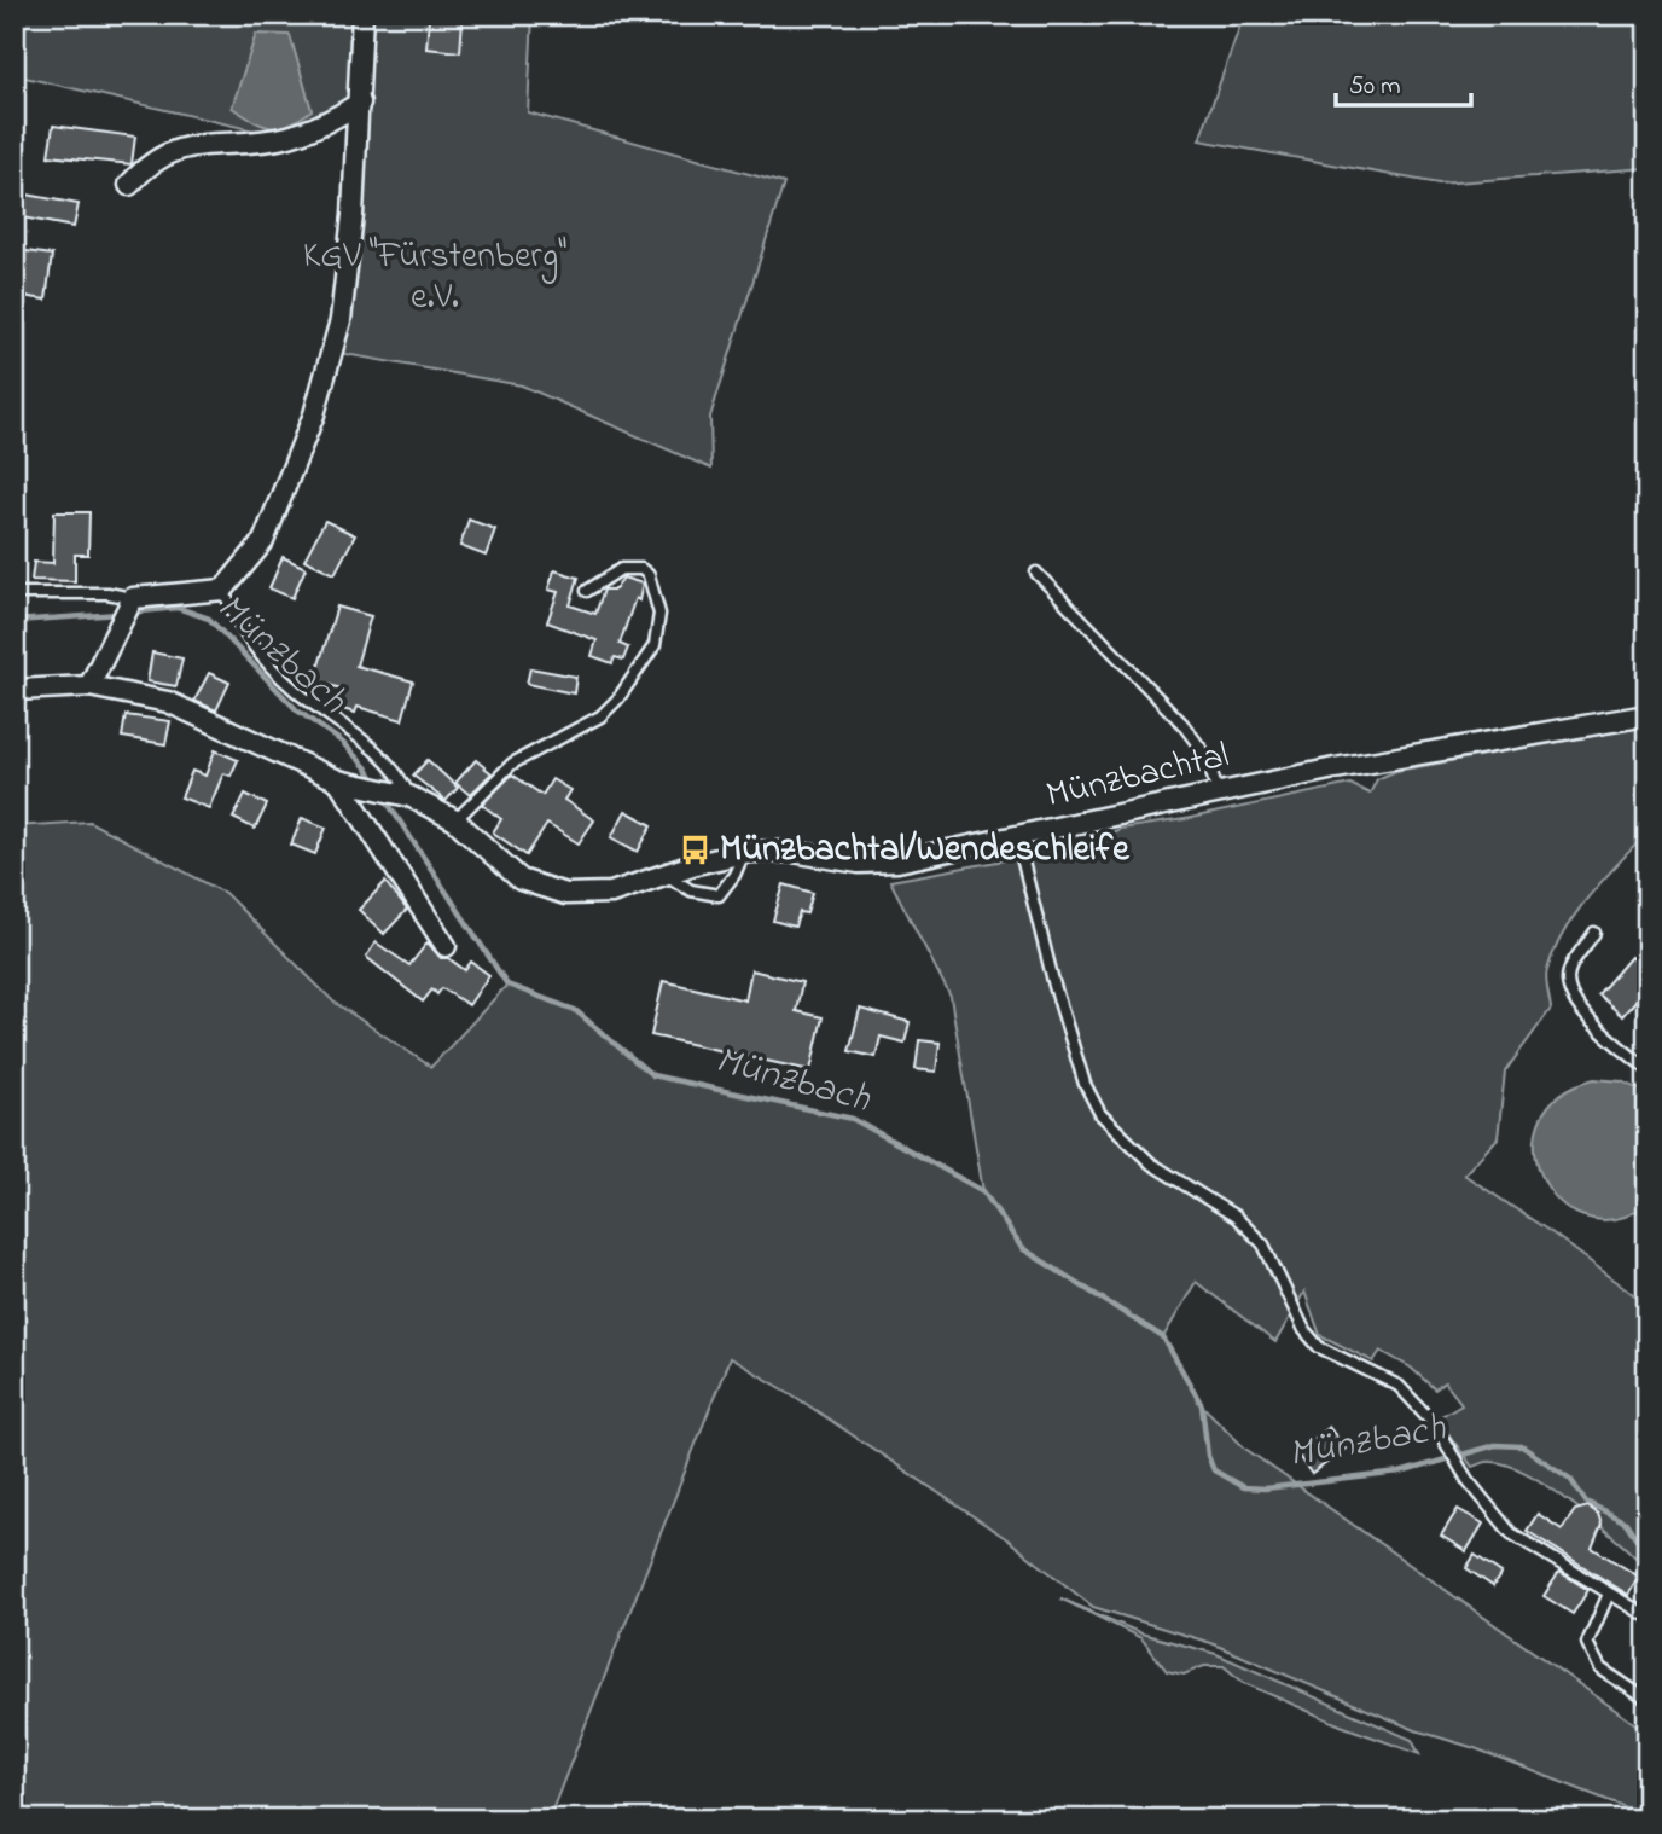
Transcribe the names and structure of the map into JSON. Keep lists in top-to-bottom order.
{
  "streets": {
    "street": ["Münzbachtal"]
  },
  "water": ["Münzbach"],
  "parks": ["KGV \"Fürstenberg\" e.V."],
  "places": {
    "bus stop": ["Münzbachtal/Wendeschleife"]
  },
  "scale_bar": "50 m"
}
